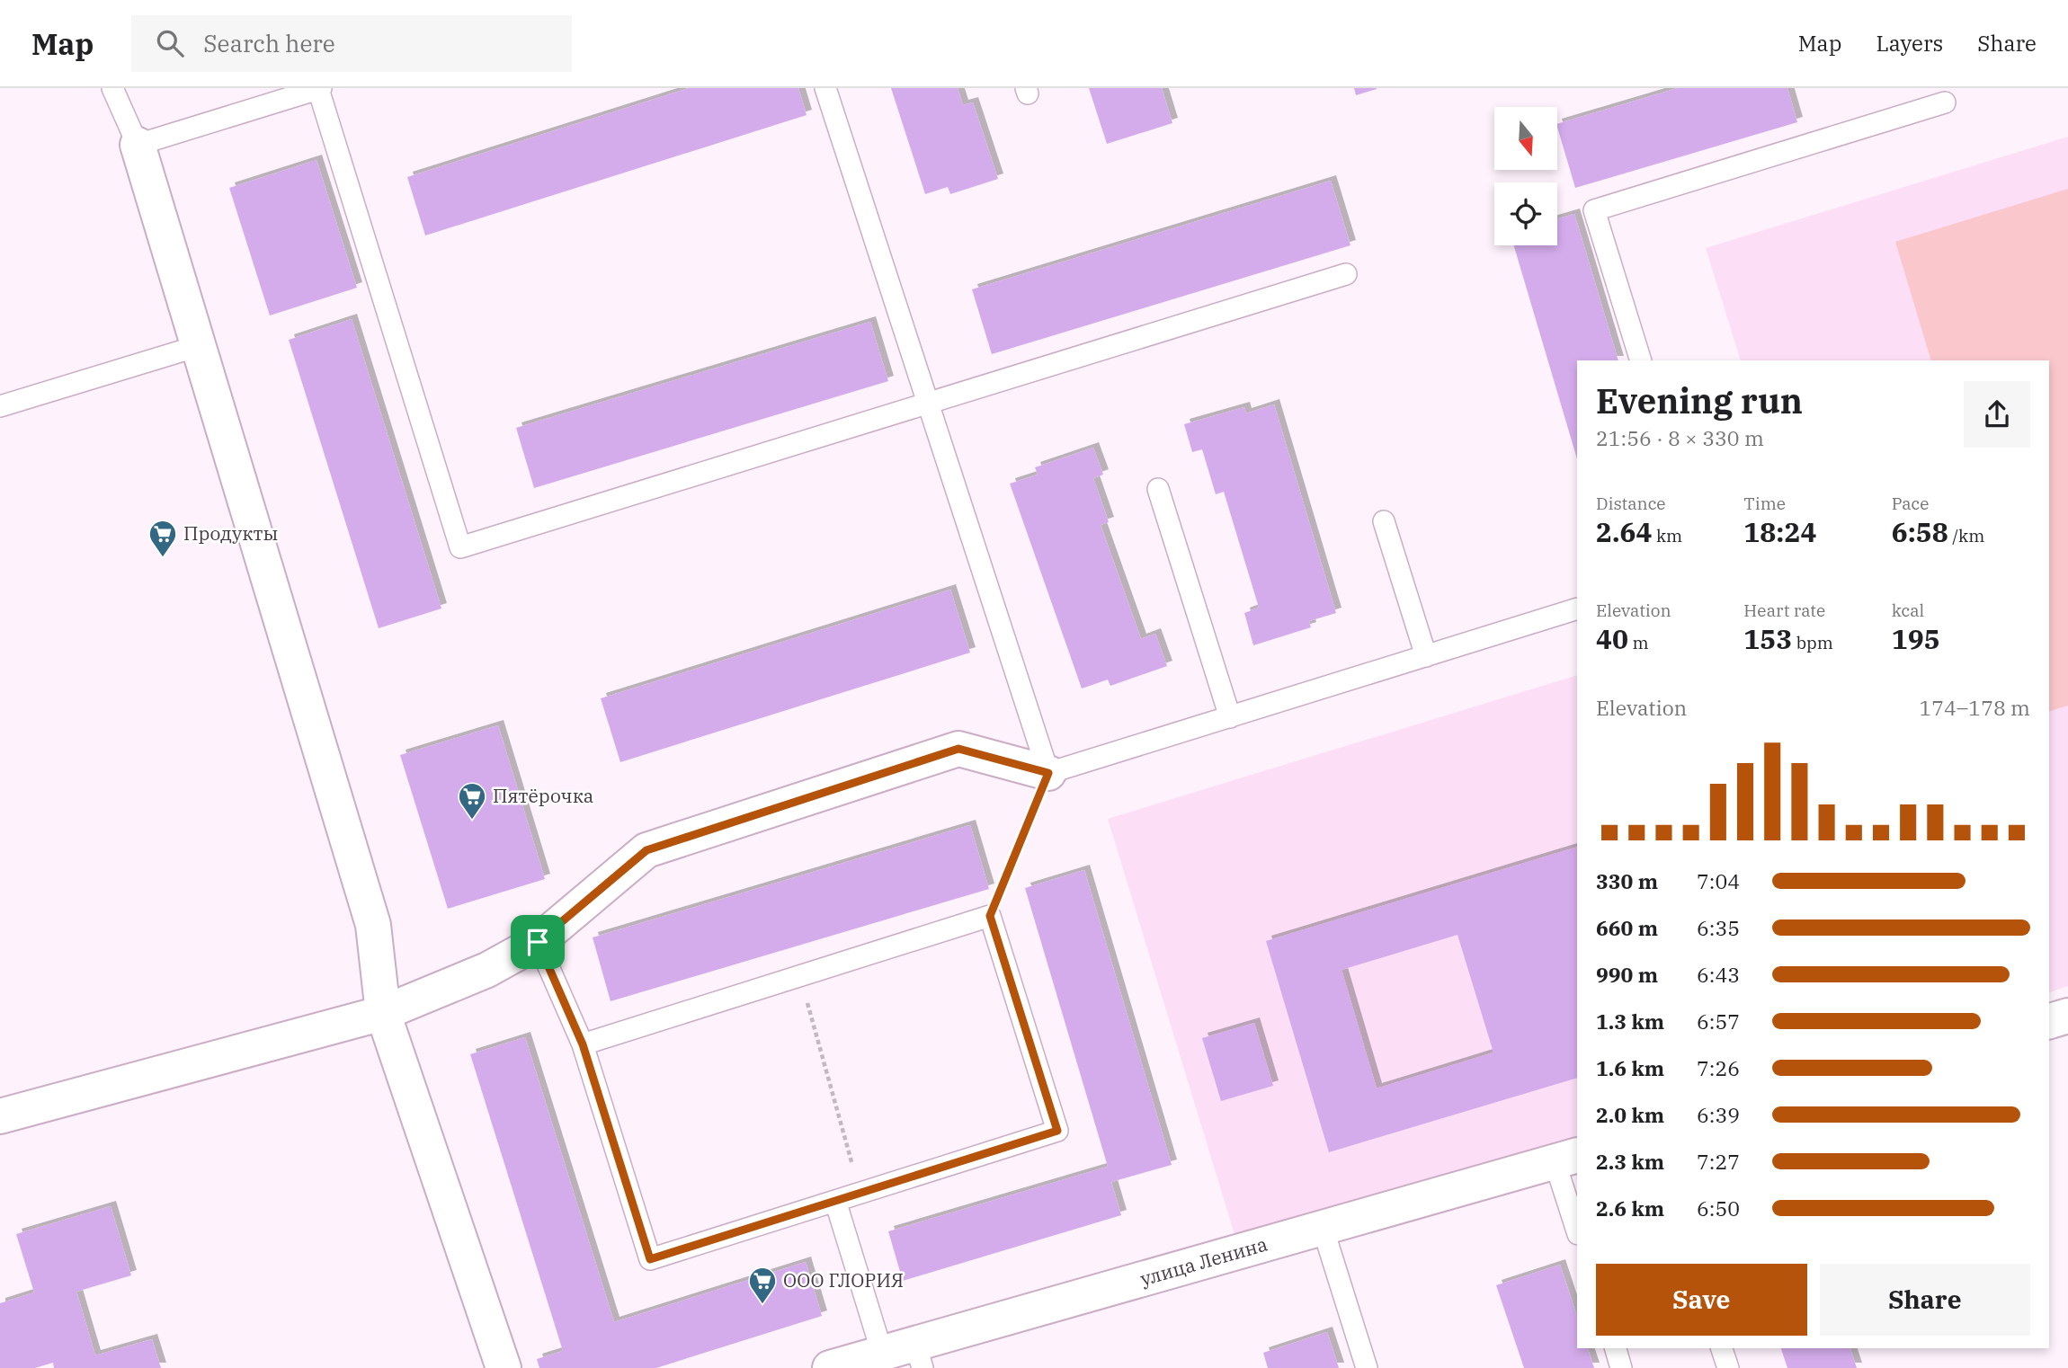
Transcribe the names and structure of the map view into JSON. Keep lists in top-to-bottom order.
{
  "streets": {
    "street": ["улица Ленина"]
  },
  "places": {
    "supermarket": ["Продукты", "Пятёрочка", "ООО ГЛОРИЯ"]
  },
  "north": "bottom",
  "page": {
    "header": "Map",
    "search": "Search here",
    "nav": ["Map", "Layers", "Share"],
    "heading": ["Evening run", "21:56 · 8 × 330 m"],
    "stats": [
      ["Distance", "2.64 km"],
      ["Time", "18:24"],
      ["Pace", "6:58 /km"],
      ["Elevation", "40 m"],
      ["Heart rate", "153 bpm"],
      ["kcal", "195"]
    ],
    "chart": ["Elevation", "174–178 m"],
    "list": [
      {
        "name": "330 m",
        "note": "7:04"
      },
      {
        "name": "660 m",
        "note": "6:35"
      },
      {
        "name": "990 m",
        "note": "6:43"
      },
      {
        "name": "1.3 km",
        "note": "6:57"
      },
      {
        "name": "1.6 km",
        "note": "7:26"
      },
      {
        "name": "2.0 km",
        "note": "6:39"
      },
      {
        "name": "2.3 km",
        "note": "7:27"
      },
      {
        "name": "2.6 km",
        "note": "6:50"
      }
    ],
    "buttons": ["Save", "Share"]
  }
}
